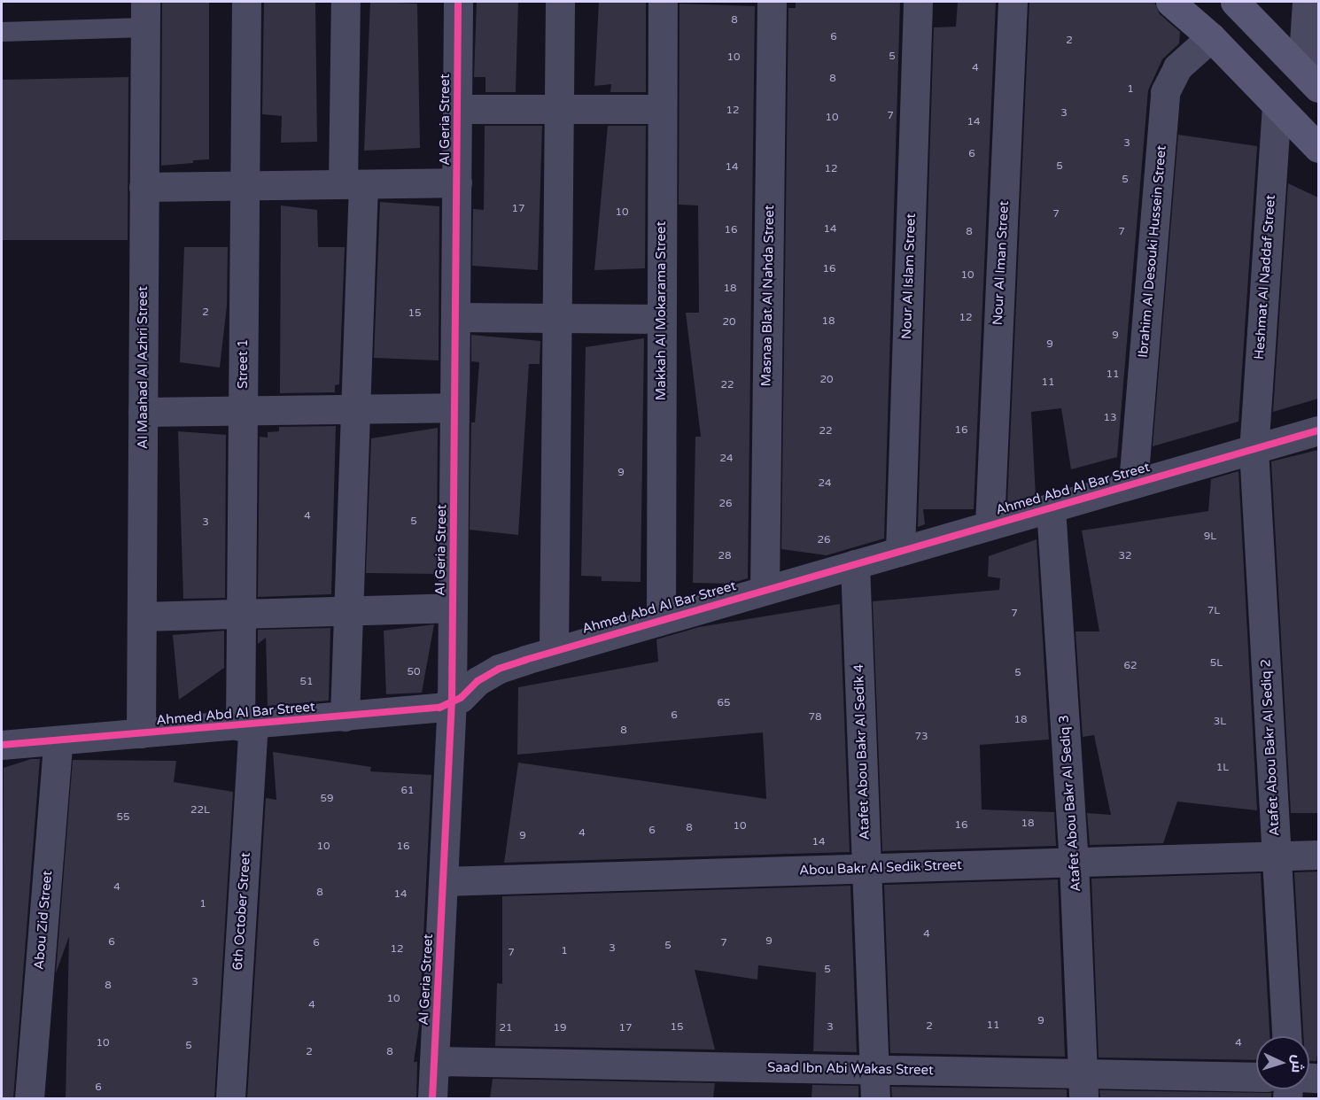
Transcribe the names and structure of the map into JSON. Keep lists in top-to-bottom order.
{
  "streets": {
    "street": [
      "Al Geria Street",
      "Ibrahim Al Desouki Hussein Street",
      "Nour Al Iman Street",
      "Nour Al Islam Street",
      "Heshmat Al Naddaf Street",
      "Masnaa Blat Al Nahda Street",
      "Makkah Al Mokarama Street",
      "Street 1",
      "Al Maahad Al Azhri Street",
      "Ahmed Abd Al Bar Street",
      "Atafet Abou Bakr Al Sediq 2",
      "Atafet Abou Bakr Al Sedik 4",
      "Atafet Abou Bakr Al Sediq 3",
      "Abou Bakr Al Sedik Street",
      "6th October Street",
      "Abou Zid Street",
      "Saad Ibn Abi Wakas Street"
    ]
  },
  "crossings": [
    ["Al Geria Street", "Ahmed Abd Al Bar Street"],
    ["Al Geria Street", "Abou Bakr Al Sedik Street"],
    ["Al Geria Street", "Saad Ibn Abi Wakas Street"],
    ["Ibrahim Al Desouki Hussein Street", "Ahmed Abd Al Bar Street"],
    ["Nour Al Iman Street", "Ahmed Abd Al Bar Street"],
    ["Nour Al Islam Street", "Ahmed Abd Al Bar Street"],
    ["Heshmat Al Naddaf Street", "Ahmed Abd Al Bar Street"],
    ["Heshmat Al Naddaf Street", "Atafet Abou Bakr Al Sediq 2"],
    ["Masnaa Blat Al Nahda Street", "Ahmed Abd Al Bar Street"],
    ["Makkah Al Mokarama Street", "Ahmed Abd Al Bar Street"],
    ["Street 1", "Ahmed Abd Al Bar Street"],
    ["Street 1", "6th October Street"],
    ["Al Maahad Al Azhri Street", "Ahmed Abd Al Bar Street"],
    ["Ahmed Abd Al Bar Street", "Atafet Abou Bakr Al Sediq 2"],
    ["Ahmed Abd Al Bar Street", "Atafet Abou Bakr Al Sedik 4"],
    ["Ahmed Abd Al Bar Street", "Atafet Abou Bakr Al Sediq 3"],
    ["Ahmed Abd Al Bar Street", "6th October Street"],
    ["Ahmed Abd Al Bar Street", "Abou Zid Street"],
    ["Atafet Abou Bakr Al Sediq 2", "Abou Bakr Al Sedik Street"],
    ["Atafet Abou Bakr Al Sedik 4", "Abou Bakr Al Sedik Street"],
    ["Atafet Abou Bakr Al Sedik 4", "Saad Ibn Abi Wakas Street"],
    ["Atafet Abou Bakr Al Sediq 3", "Abou Bakr Al Sedik Street"],
    ["Atafet Abou Bakr Al Sediq 3", "Saad Ibn Abi Wakas Street"]
  ],
  "house_numbers": [
    "8",
    "6",
    "2",
    "5",
    "10",
    "4",
    "8",
    "1",
    "12",
    "3",
    "7",
    "10",
    "14",
    "3",
    "6",
    "5",
    "14",
    "12",
    "5",
    "17",
    "10",
    "7",
    "14",
    "16",
    "8",
    "7",
    "16",
    "10",
    "18",
    "2",
    "15",
    "12",
    "18",
    "20",
    "9",
    "9",
    "11",
    "20",
    "11",
    "22",
    "13",
    "16",
    "22",
    "24",
    "9",
    "24",
    "26",
    "4",
    "5",
    "3",
    "9L",
    "26",
    "28",
    "32",
    "7L",
    "7",
    "5L",
    "62",
    "50",
    "5",
    "51",
    "65",
    "6",
    "78",
    "18",
    "3L",
    "8",
    "73",
    "1L",
    "61",
    "59",
    "22L",
    "55",
    "18",
    "16",
    "10",
    "8",
    "6",
    "4",
    "9",
    "14",
    "10",
    "16",
    "4",
    "8",
    "14",
    "1",
    "4",
    "9",
    "6",
    "6",
    "7",
    "5",
    "3",
    "12",
    "1",
    "7",
    "5",
    "3",
    "8",
    "10",
    "4",
    "9",
    "11",
    "2",
    "15",
    "3",
    "21",
    "19",
    "17",
    "10",
    "4",
    "5",
    "2",
    "8",
    "6"
  ],
  "north": "right"
}
